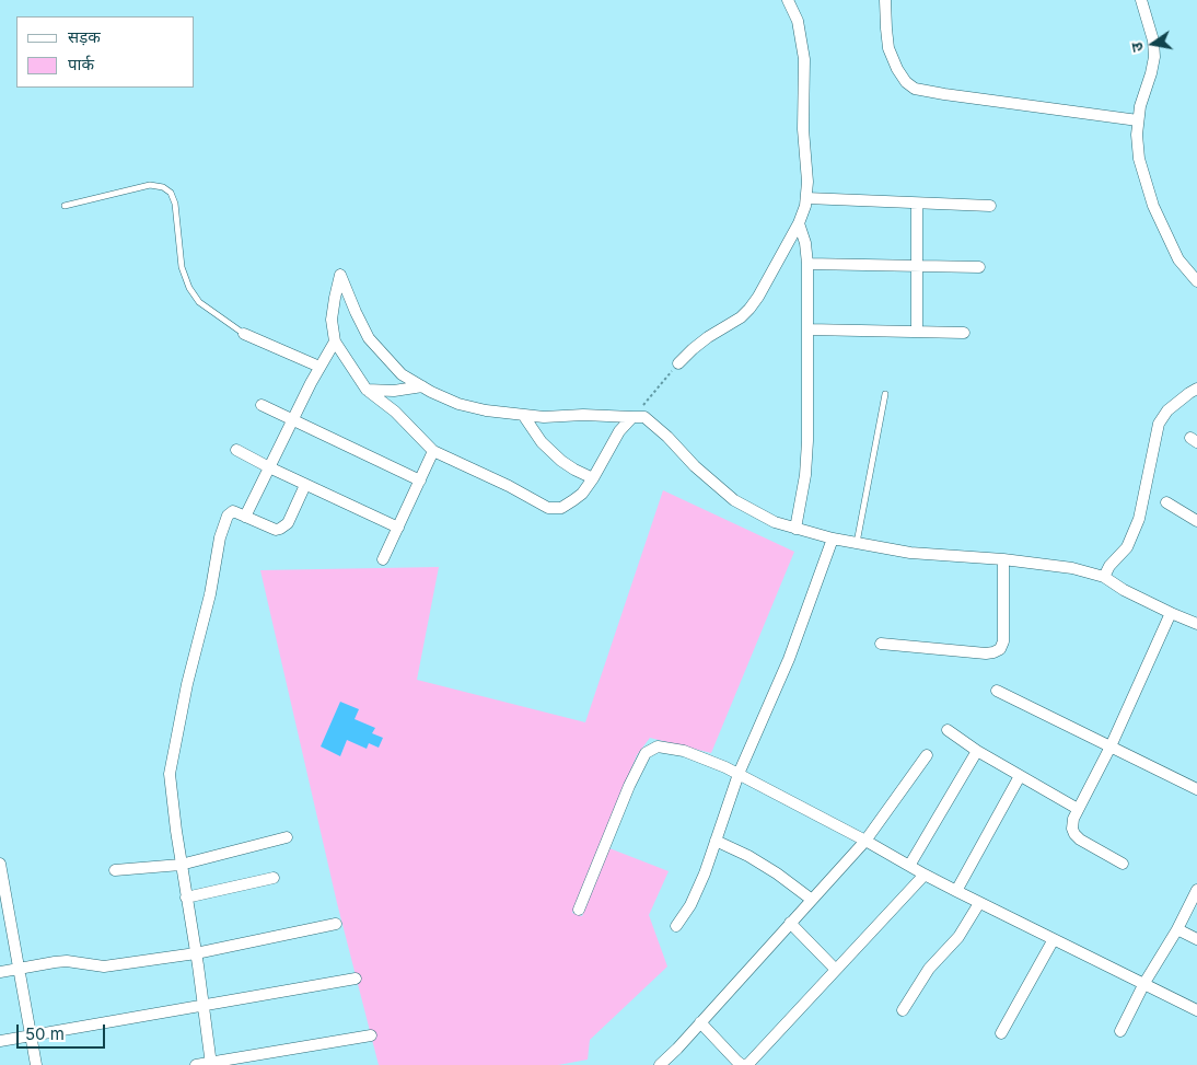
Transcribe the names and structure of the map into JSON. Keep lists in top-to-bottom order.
{
  "legend": ["सड़क", "पार्क"],
  "scale_bar": "50 m",
  "north": "left"
}
